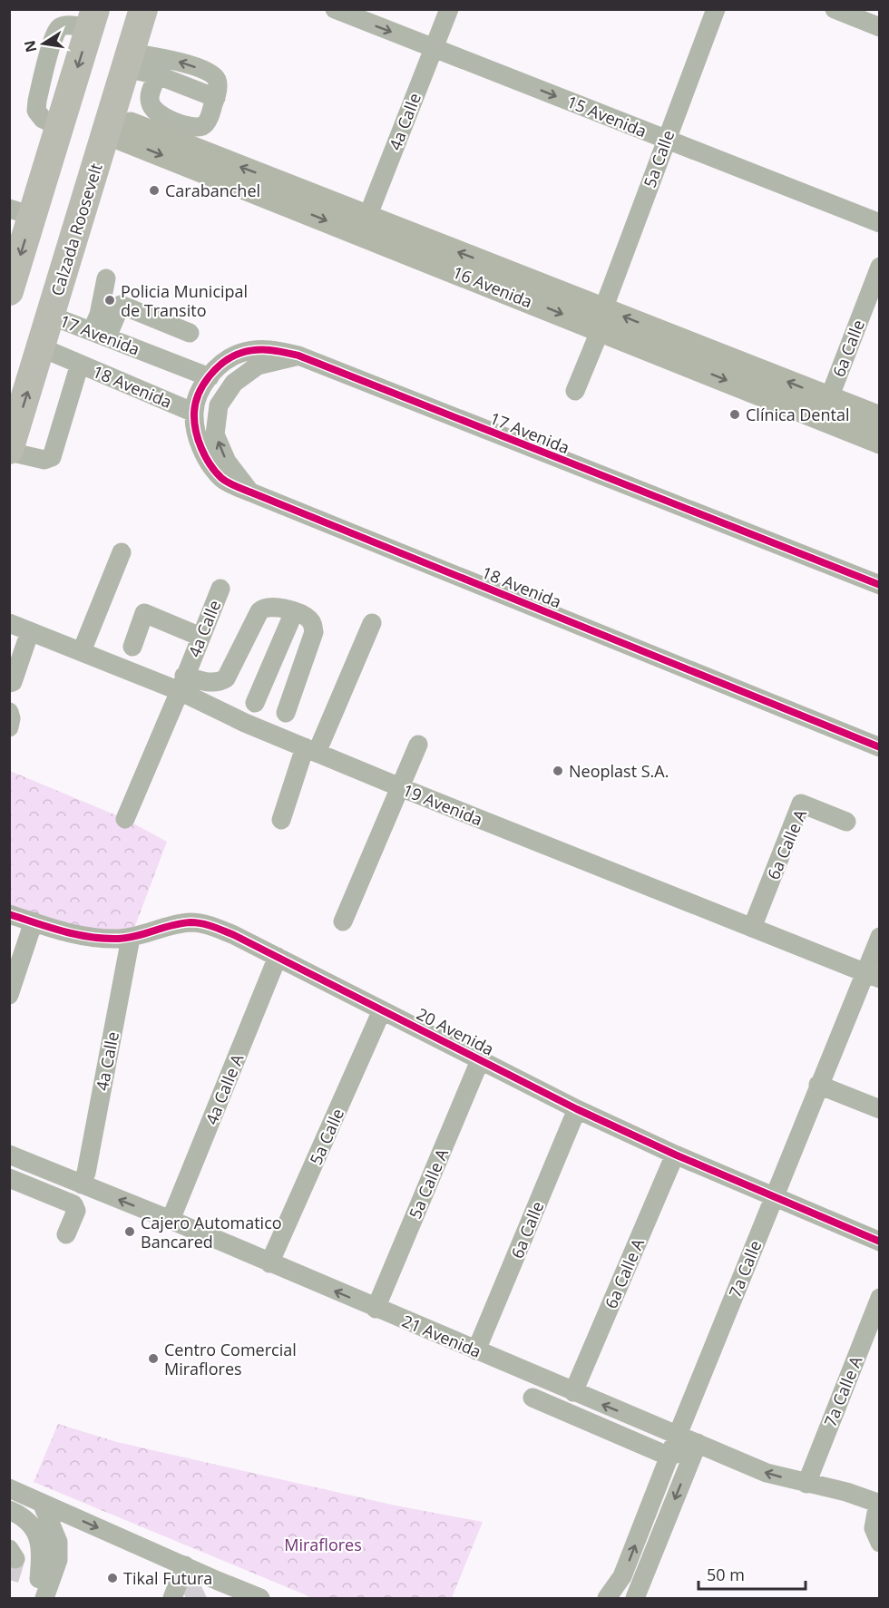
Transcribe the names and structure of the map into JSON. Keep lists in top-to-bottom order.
{
  "streets": {
    "highway": ["Calzada Roosevelt"],
    "main road": ["16 Avenida"],
    "street": [
      "15 Avenida",
      "4a Calle",
      "5a Calle",
      "17 Avenida",
      "6a Calle",
      "18 Avenida",
      "19 Avenida",
      "6a Calle A",
      "20 Avenida",
      "4a Calle A",
      "5a Calle A",
      "7a Calle",
      "21 Avenida",
      "7a Calle A"
    ]
  },
  "crossings": [
    ["15 Avenida", "4a Calle"],
    ["15 Avenida", "5a Calle"],
    ["4a Calle", "16 Avenida"],
    ["4a Calle", "19 Avenida"],
    ["4a Calle", "20 Avenida"],
    ["4a Calle", "21 Avenida"],
    ["5a Calle", "16 Avenida"],
    ["5a Calle", "20 Avenida"],
    ["5a Calle", "21 Avenida"],
    ["Calzada Roosevelt", "16 Avenida"],
    ["Calzada Roosevelt", "17 Avenida"],
    ["Calzada Roosevelt", "18 Avenida"],
    ["16 Avenida", "6a Calle"],
    ["17 Avenida", "18 Avenida"],
    ["6a Calle", "20 Avenida"],
    ["6a Calle", "21 Avenida"],
    ["19 Avenida", "6a Calle A"],
    ["19 Avenida", "7a Calle"],
    ["6a Calle A", "20 Avenida"],
    ["6a Calle A", "21 Avenida"],
    ["20 Avenida", "4a Calle A"],
    ["20 Avenida", "5a Calle A"],
    ["20 Avenida", "7a Calle"],
    ["4a Calle A", "21 Avenida"],
    ["5a Calle A", "21 Avenida"],
    ["7a Calle", "21 Avenida"],
    ["21 Avenida", "7a Calle A"]
  ],
  "one_way": ["15 Avenida", "21 Avenida"],
  "parks": ["Miraflores"],
  "places": [
    "Carabanchel",
    "Policia Municipal de Transito",
    "Clínica Dental",
    "Neoplast S.A.",
    "Cajero Automatico Bancared",
    "Centro Comercial Miraflores",
    "Tikal Futura"
  ],
  "scale_bar": "50 m",
  "north": "left"
}
